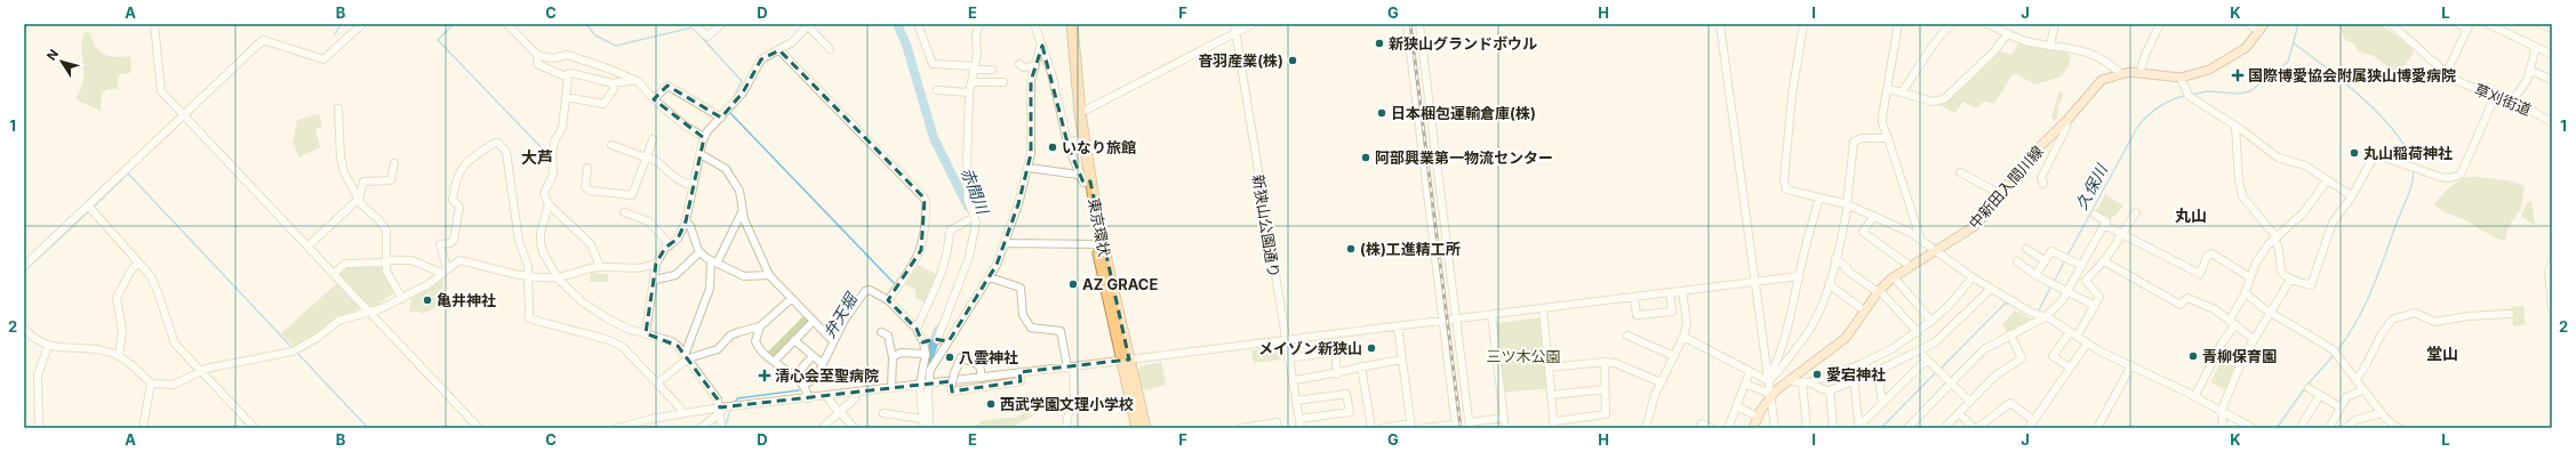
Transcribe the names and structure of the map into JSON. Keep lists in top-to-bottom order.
{
  "streets": {
    "highway": ["東京環状"],
    "main road": ["中新田入間川線"],
    "street": ["草刈街道", "新狭山公園通り"]
  },
  "districts": ["大芦", "丸山", "堂山"],
  "water": ["久保川", "赤間川", "弁天堀"],
  "parks": ["三ツ木公園"],
  "places": {
    "other": [
      "新狭山グランドボウル",
      "音羽産業(株)",
      "日本梱包運輸倉庫(株)",
      "いなり旅館",
      "丸山稲荷神社",
      "阿部興業第一物流センター",
      "(株)工進精工所",
      "AZ GRACE",
      "亀井神社",
      "メイゾン新狭山",
      "青柳保育園",
      "八雲神社",
      "愛宕神社",
      "西武学園文理小学校"
    ],
    "health": ["国際博愛協会附属狭山博愛病院", "清心会至聖病院"]
  },
  "north": "top left",
  "grid": {
    "columns": [
      "A",
      "B",
      "C",
      "D",
      "E",
      "F",
      "G",
      "H",
      "I",
      "J",
      "K",
      "L"
    ],
    "rows": ["1", "2"]
  }
}
